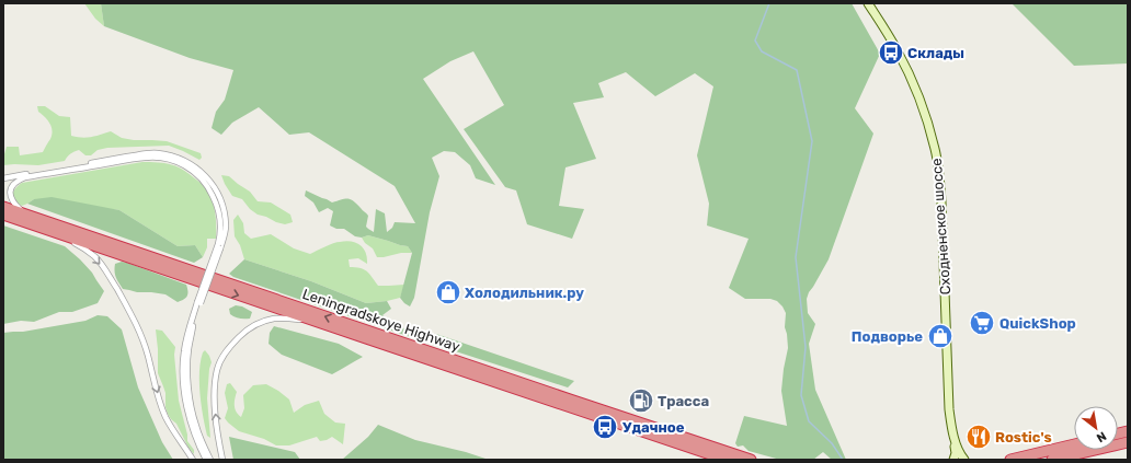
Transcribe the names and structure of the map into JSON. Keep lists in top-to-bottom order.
{
  "streets": {
    "highway": ["Leningradskoye Highway"],
    "main road": ["Сходненское шоссе"]
  },
  "places": {
    "bus stop": ["Склады", "Удачное"],
    "shop": ["Холодильник.ру", "Подворье"],
    "supermarket": ["QuickShop"],
    "fuel station": ["Трасса"],
    "restaurant": ["Rostiс's"]
  },
  "north": "bottom right"
}
